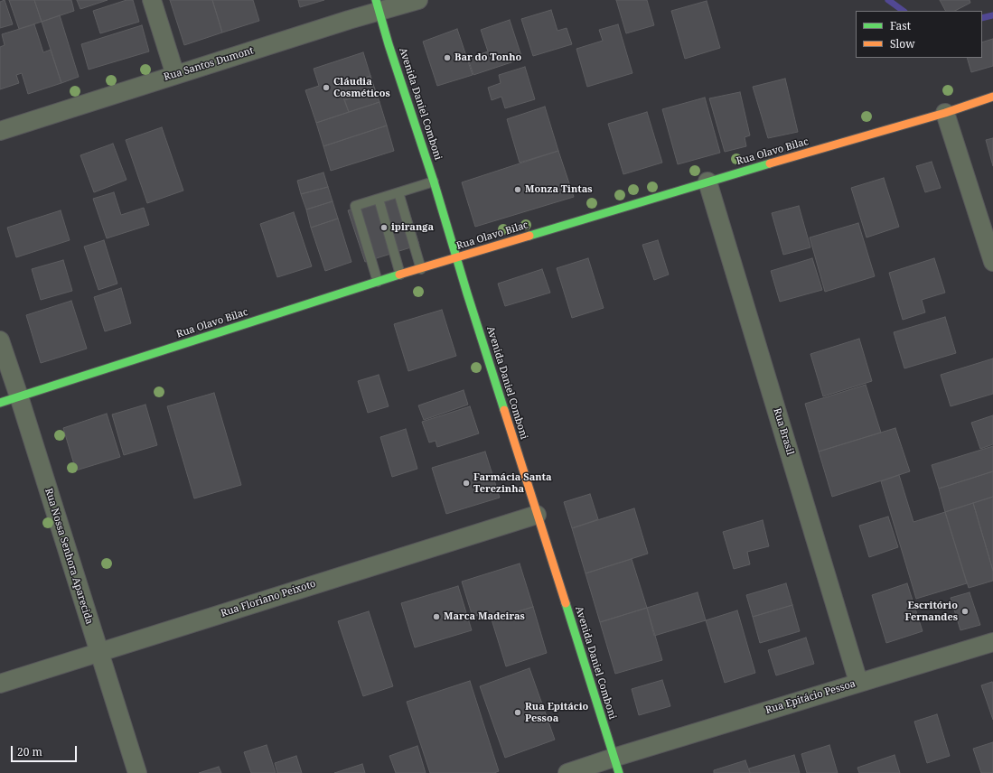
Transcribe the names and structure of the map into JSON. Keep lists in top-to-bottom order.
{
  "streets": {
    "street": [
      "Rua Santos Dumont",
      "Avenida Daniel Comboni",
      "Rua Olavo Bilac",
      "Rua Brasil",
      "Rua Nossa Senhora Aparecida",
      "Rua Floriano Peixoto",
      "Rua Epitácio Pessoa"
    ]
  },
  "crossings": [
    ["Rua Santos Dumont", "Avenida Daniel Comboni"],
    ["Avenida Daniel Comboni", "Rua Olavo Bilac"],
    ["Avenida Daniel Comboni", "Rua Floriano Peixoto"],
    ["Avenida Daniel Comboni", "Rua Epitácio Pessoa"],
    ["Rua Olavo Bilac", "Rua Brasil"],
    ["Rua Olavo Bilac", "Rua Nossa Senhora Aparecida"],
    ["Rua Brasil", "Rua Epitácio Pessoa"],
    ["Rua Nossa Senhora Aparecida", "Rua Floriano Peixoto"]
  ],
  "places": [
    "Bar do Tonho",
    "Cláudia Cosméticos",
    "Monza Tintas",
    "ipiranga",
    "Farmácia Santa Terezinha",
    "Escritório Fernandes",
    "Marca Madeiras",
    "Rua Epitácio Pessoa"
  ],
  "legend": ["Fast", "Slow"],
  "scale_bar": "20 m"
}
